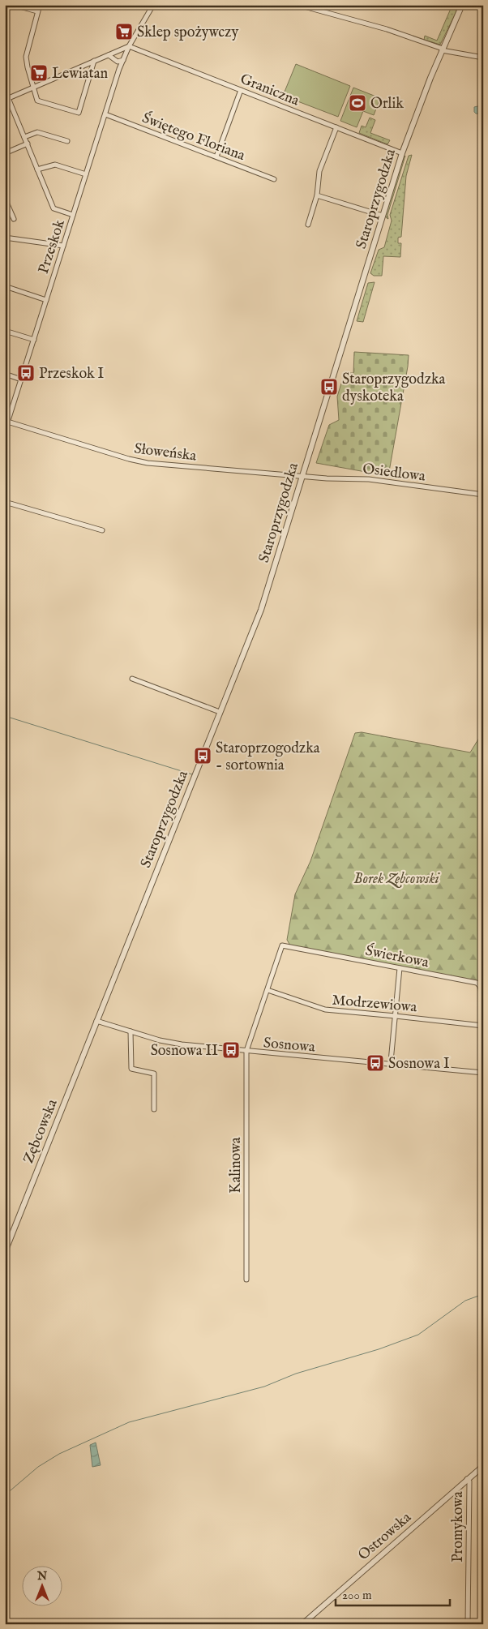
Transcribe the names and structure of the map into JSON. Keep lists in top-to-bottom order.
{
  "streets": {
    "street": [
      "Graniczna",
      "Świętego Floriana",
      "Staroprzygodzka",
      "Przeskok",
      "Słoweńska",
      "Osiedlowa",
      "Świerkowa",
      "Modrzewiowa",
      "Sosnowa",
      "Zębcowska",
      "Kalinowa",
      "Promykowa",
      "Ostrowska"
    ]
  },
  "crossings": [
    ["Graniczna", "Staroprzygodzka"],
    ["Graniczna", "Przeskok"],
    ["Świętego Floriana", "Przeskok"],
    ["Staroprzygodzka", "Słoweńska"],
    ["Staroprzygodzka", "Osiedlowa"],
    ["Staroprzygodzka", "Sosnowa"],
    ["Staroprzygodzka", "Zębcowska"],
    ["Przeskok", "Słoweńska"],
    ["Słoweńska", "Osiedlowa"],
    ["Świerkowa", "Kalinowa"],
    ["Modrzewiowa", "Kalinowa"],
    ["Sosnowa", "Zębcowska"],
    ["Sosnowa", "Kalinowa"],
    ["Promykowa", "Ostrowska"]
  ],
  "parks": ["Borek Zębcowski"],
  "places": {
    "supermarket": ["Sklep spożywczy", "Lewiatan"],
    "sports": ["Orlik"],
    "bus stop": [
      "Przeskok I",
      "Staroprzygodzka dyskoteka",
      "Staroprzogodzka - sortownia",
      "Sosnowa II",
      "Sosnowa I"
    ]
  },
  "scale_bar": "200 m",
  "north": "top"
}
